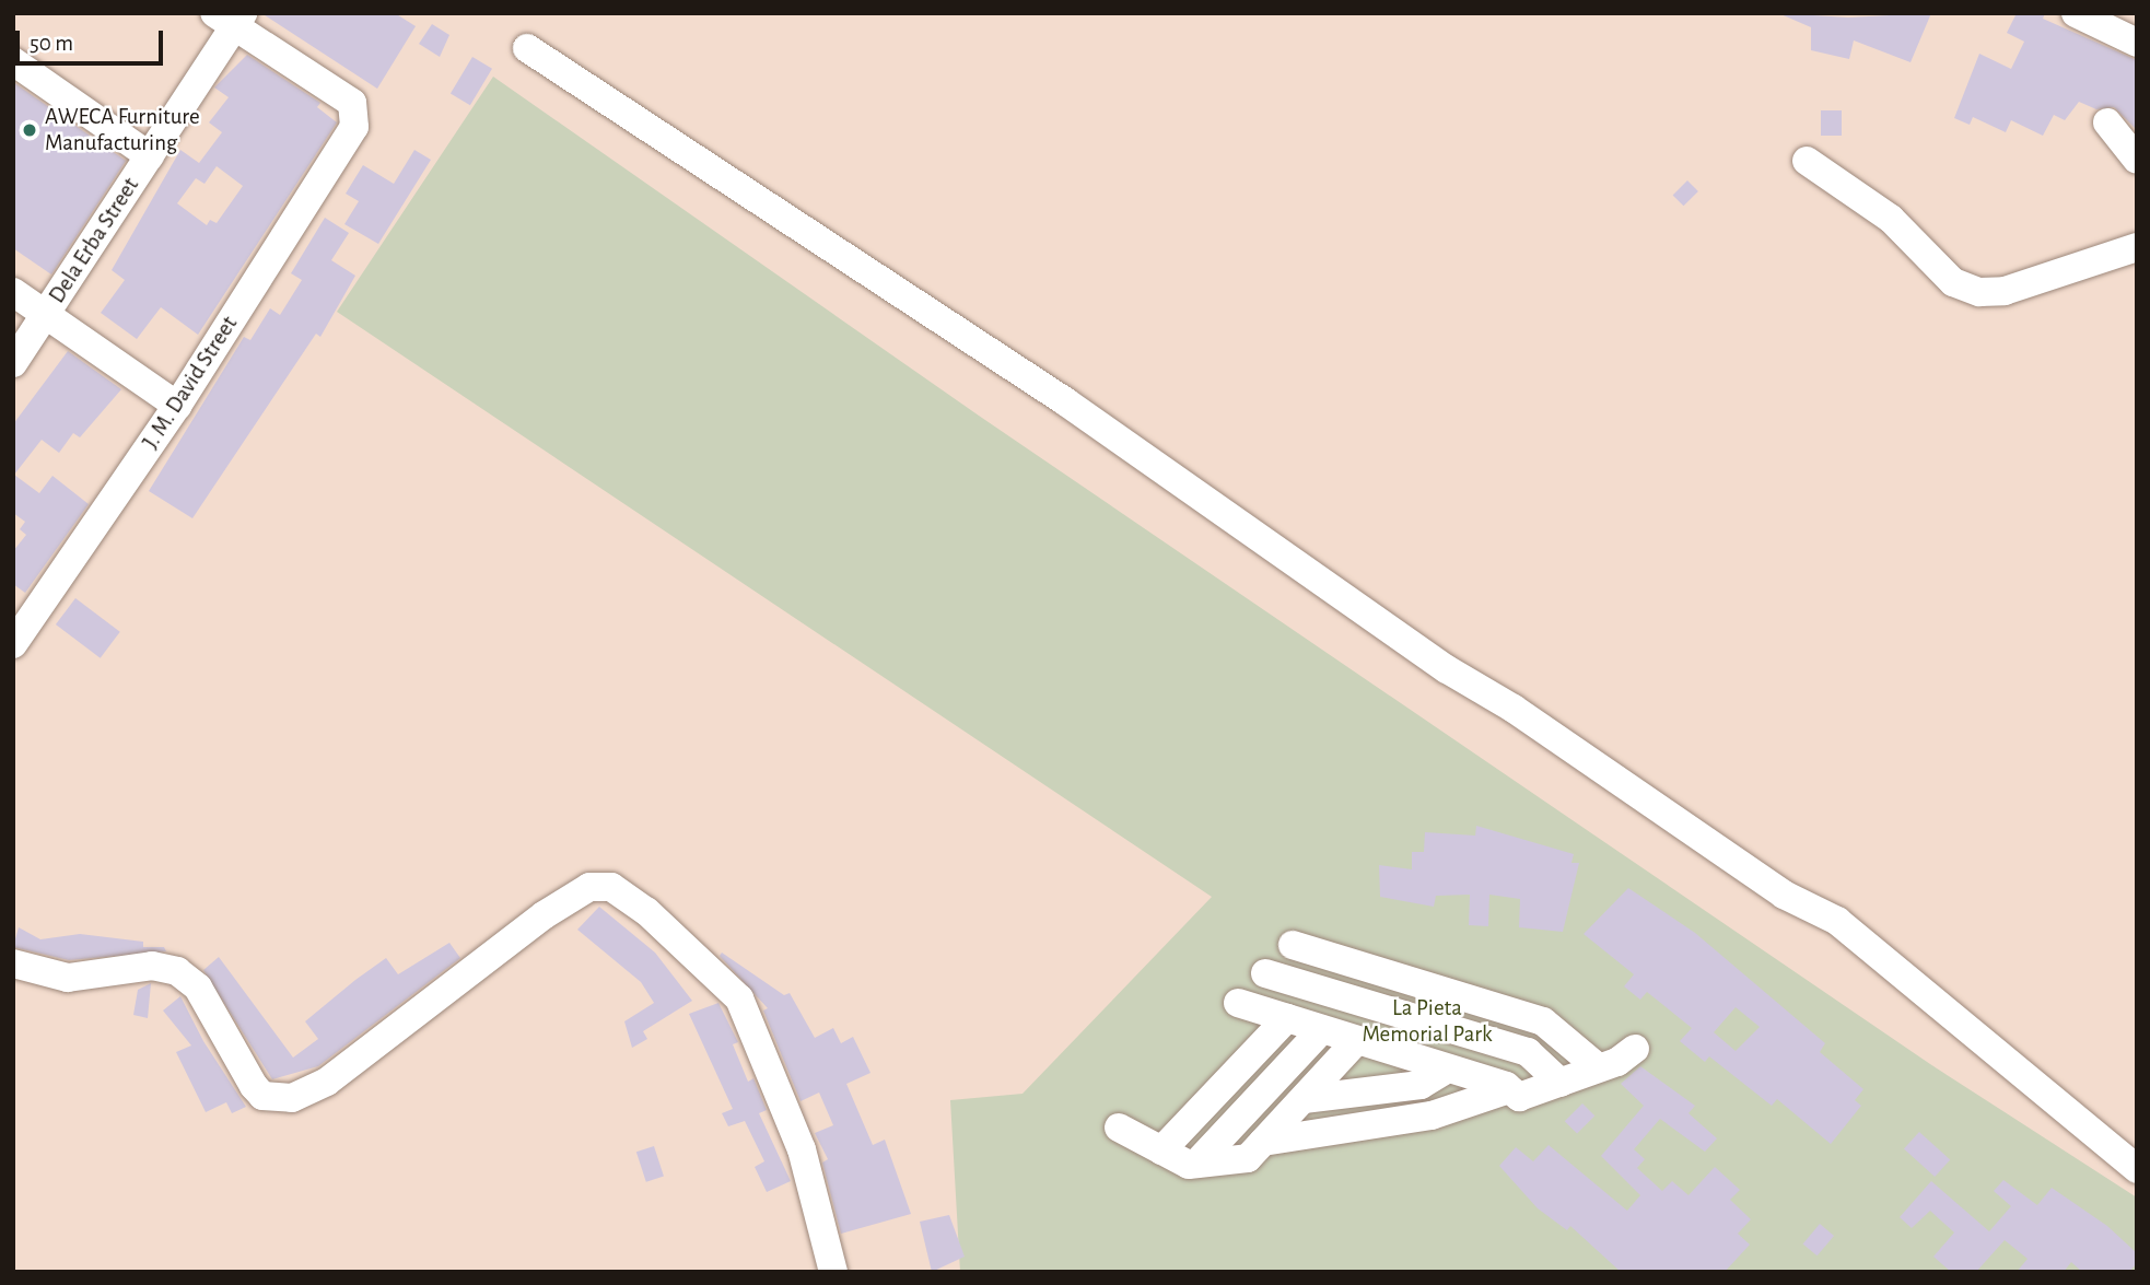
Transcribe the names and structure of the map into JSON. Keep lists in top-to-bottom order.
{
  "streets": {
    "street": ["Dela Erba Street", "J. M. David Street"]
  },
  "crossings": [
    ["Dela Erba Street", "J. M. David Street"]
  ],
  "parks": ["La Pieta Memorial Park"],
  "places": ["AWECA Furniture Manufacturing"],
  "scale_bar": "50 m"
}
